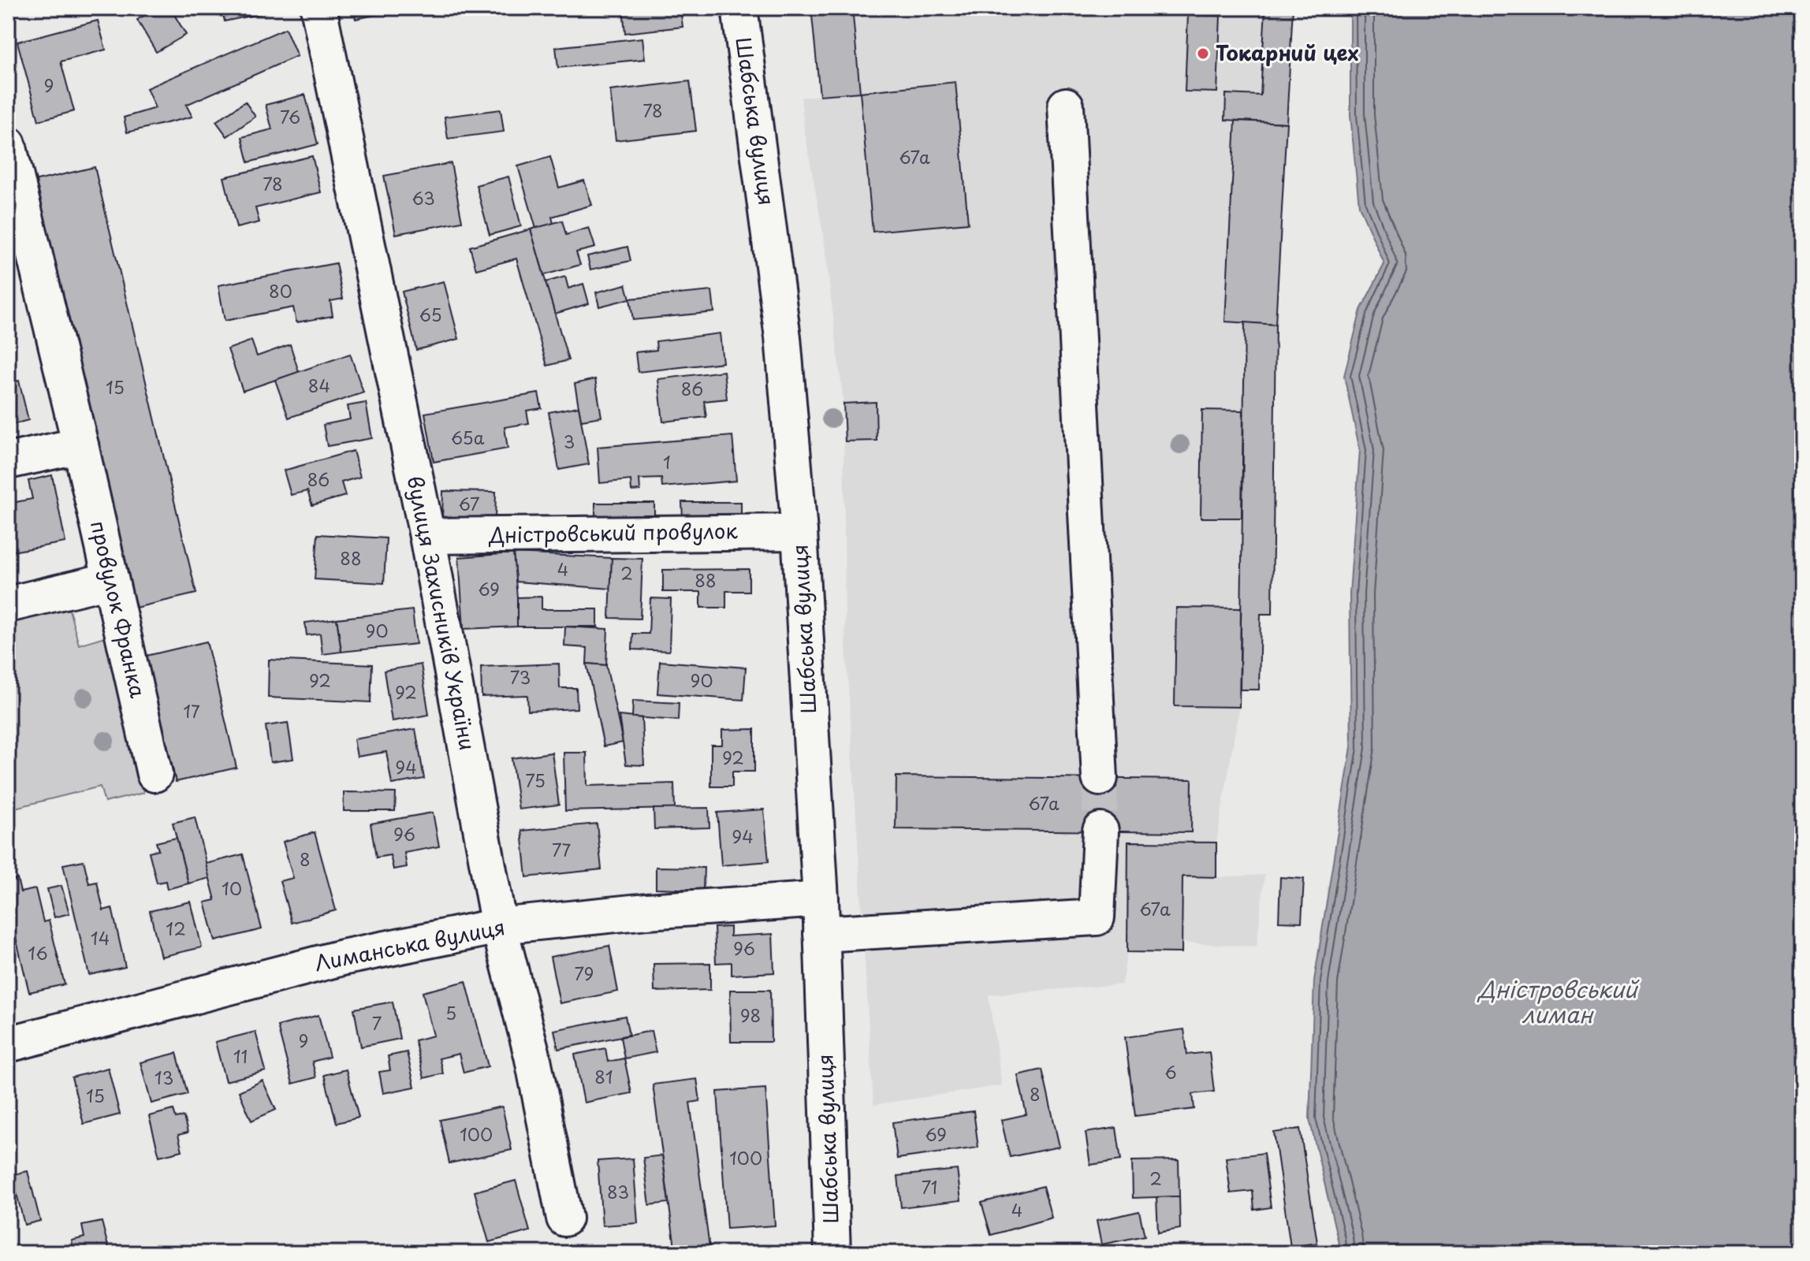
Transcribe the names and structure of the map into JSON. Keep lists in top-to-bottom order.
{
  "streets": {
    "street": [
      "Шабська вулиця",
      "Дністровський провулок",
      "провулок Франка",
      "вулиця Захисників України",
      "Лиманська вулиця"
    ]
  },
  "crossings": [
    ["Шабська вулиця", "Дністровський провулок"],
    ["Шабська вулиця", "Лиманська вулиця"],
    ["Дністровський провулок", "вулиця Захисників України"],
    ["вулиця Захисників України", "Лиманська вулиця"]
  ],
  "water": ["Дністровський лиман"],
  "places": ["Токарний цех"],
  "house_numbers": [
    "9",
    "78",
    "76",
    "67а",
    "78",
    "63",
    "80",
    "65",
    "84",
    "15",
    "86",
    "65а",
    "3",
    "1",
    "86",
    "67",
    "88",
    "4",
    "2",
    "88",
    "69",
    "90",
    "73",
    "92",
    "90",
    "92",
    "17",
    "92",
    "94",
    "75",
    "67а",
    "96",
    "94",
    "77",
    "8",
    "10",
    "67а",
    "12",
    "14",
    "96",
    "16",
    "79",
    "5",
    "98",
    "7",
    "9",
    "11",
    "6",
    "81",
    "13",
    "8",
    "15",
    "100",
    "69",
    "100",
    "2",
    "71",
    "83",
    "4"
  ]
}
